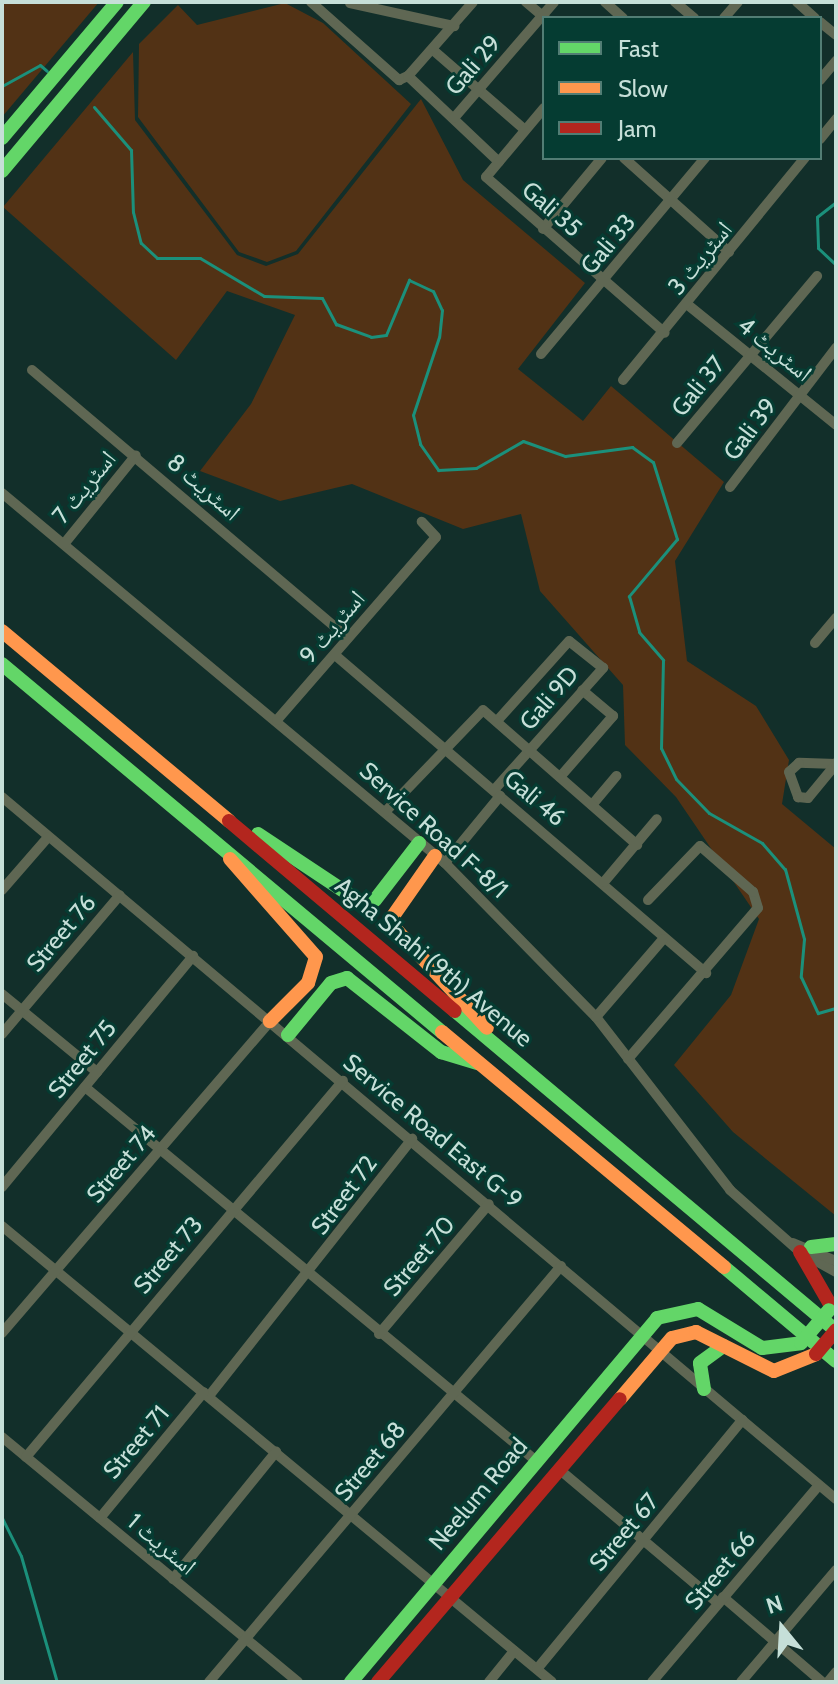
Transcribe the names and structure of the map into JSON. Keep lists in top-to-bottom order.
{
  "streets": {
    "main road": ["Agha Shahi (9th) Avenue", "Neelum Road"],
    "street": [
      "Gali 29",
      "Gali 35",
      "Gali 33",
      "اسٹریٹ 3",
      "اسٹریٹ 4",
      "Gali 37",
      "Gali 39",
      "اسٹریٹ 7",
      "اسٹریٹ 8",
      "اسٹریٹ 9",
      "Gali 9D",
      "Gali 46",
      "Service Road F-8/1",
      "Street 76",
      "Street 75",
      "Service Road East G-9",
      "Street 74",
      "Street 72",
      "Street 73",
      "Street 70",
      "Street 71",
      "Street 68",
      "Street 67",
      "اسٹریٹ 1",
      "Street 66"
    ]
  },
  "crossings": [
    ["Gali 35", "Gali 33"],
    ["Gali 35", "اسٹریٹ 3"],
    ["اسٹریٹ 3", "اسٹریٹ 4"],
    ["اسٹریٹ 4", "Gali 37"],
    ["اسٹریٹ 4", "Gali 39"],
    ["اسٹریٹ 7", "اسٹریٹ 8"],
    ["اسٹریٹ 7", "Service Road F-8/1"],
    ["اسٹریٹ 8", "اسٹریٹ 9"],
    ["اسٹریٹ 9", "Gali 46"],
    ["اسٹریٹ 9", "Service Road F-8/1"],
    ["Gali 9D", "Gali 46"],
    ["Gali 9D", "Service Road F-8/1"],
    ["Street 76", "Service Road East G-9"],
    ["Street 75", "Service Road East G-9"],
    ["Service Road East G-9", "Street 74"],
    ["Service Road East G-9", "Street 72"],
    ["Service Road East G-9", "Street 73"],
    ["Service Road East G-9", "Street 70"],
    ["Service Road East G-9", "Street 68"],
    ["Service Road East G-9", "Neelum Road"],
    ["Service Road East G-9", "Street 67"],
    ["Service Road East G-9", "Street 66"],
    ["Street 72", "Street 71"],
    ["Street 73", "اسٹریٹ 1"],
    ["Street 71", "اسٹریٹ 1"],
    ["Street 68", "اسٹریٹ 1"]
  ],
  "legend": ["Fast", "Slow", "Jam"],
  "north": "top"
}
